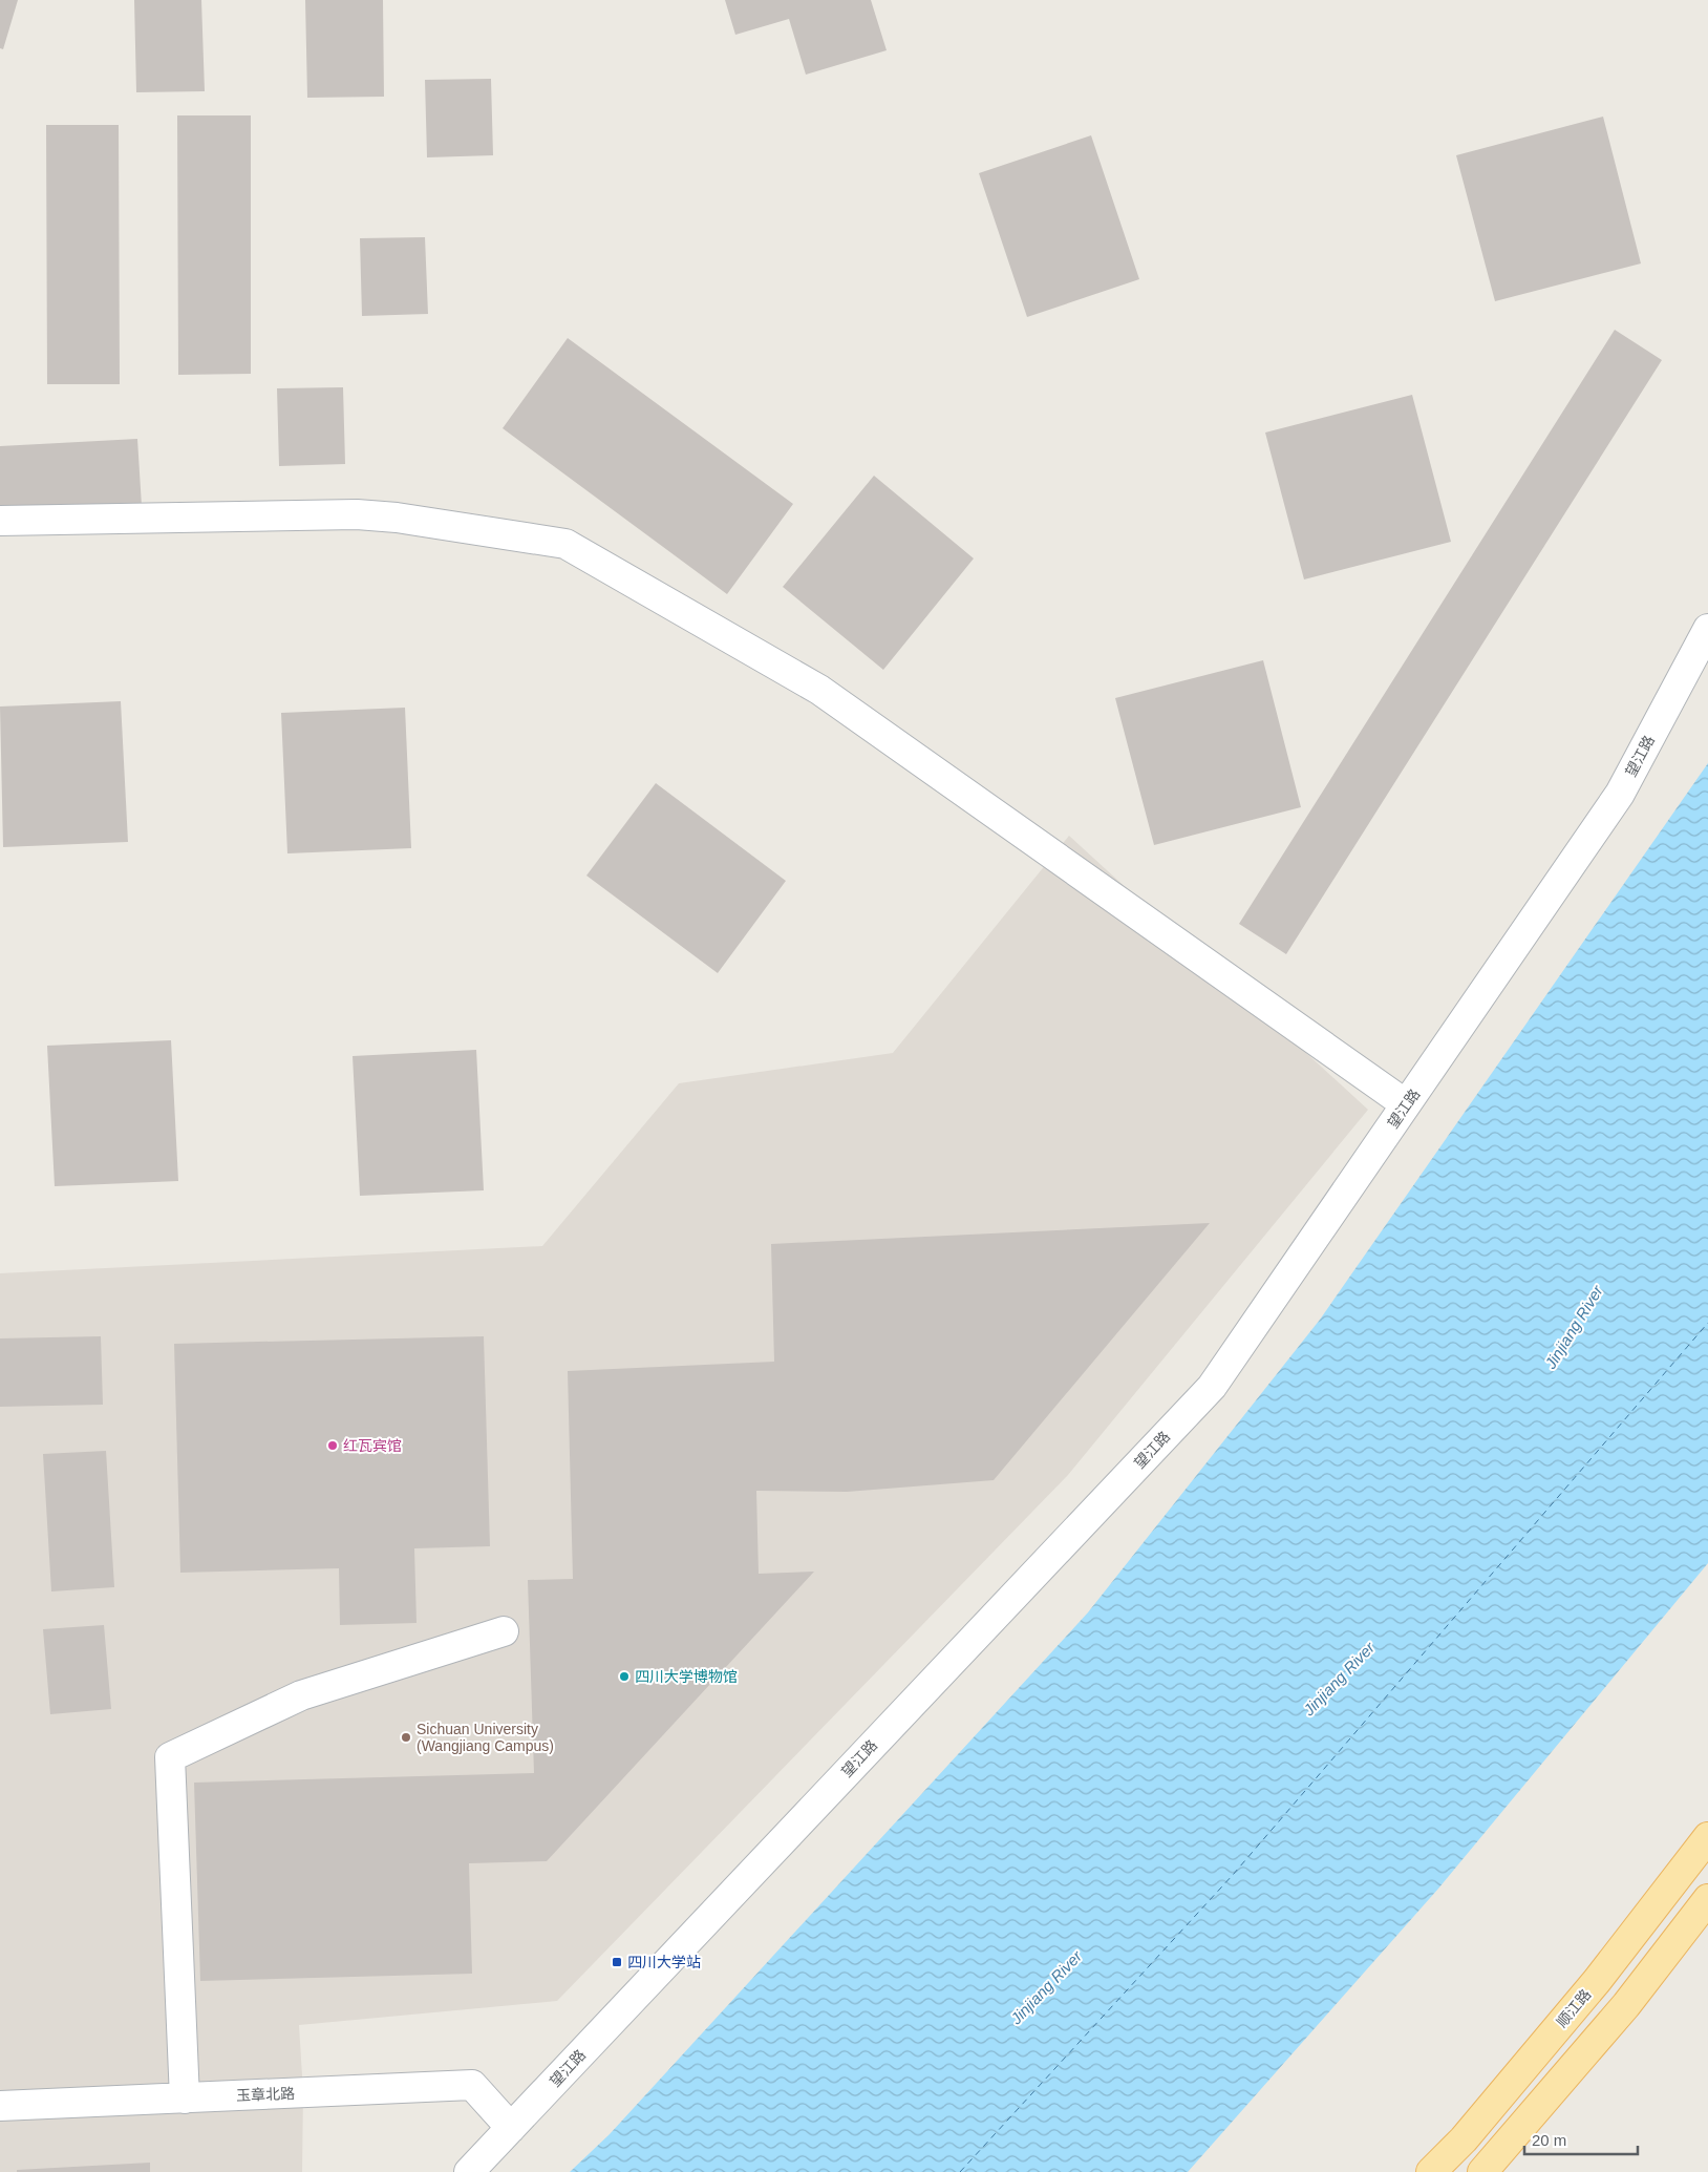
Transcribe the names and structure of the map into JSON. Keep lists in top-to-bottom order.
{
  "streets": {
    "main road": ["顺江路"],
    "street": ["望江路", "玉章北路"]
  },
  "crossings": [
    ["望江路", "玉章北路"]
  ],
  "water": ["Jinjiang River"],
  "places": {
    "other": ["红瓦宾馆", "四川大学博物馆", "Sichuan University (Wangjiang Campus)"],
    "transit": ["四川大学站"]
  },
  "scale_bar": "20 m"
}
